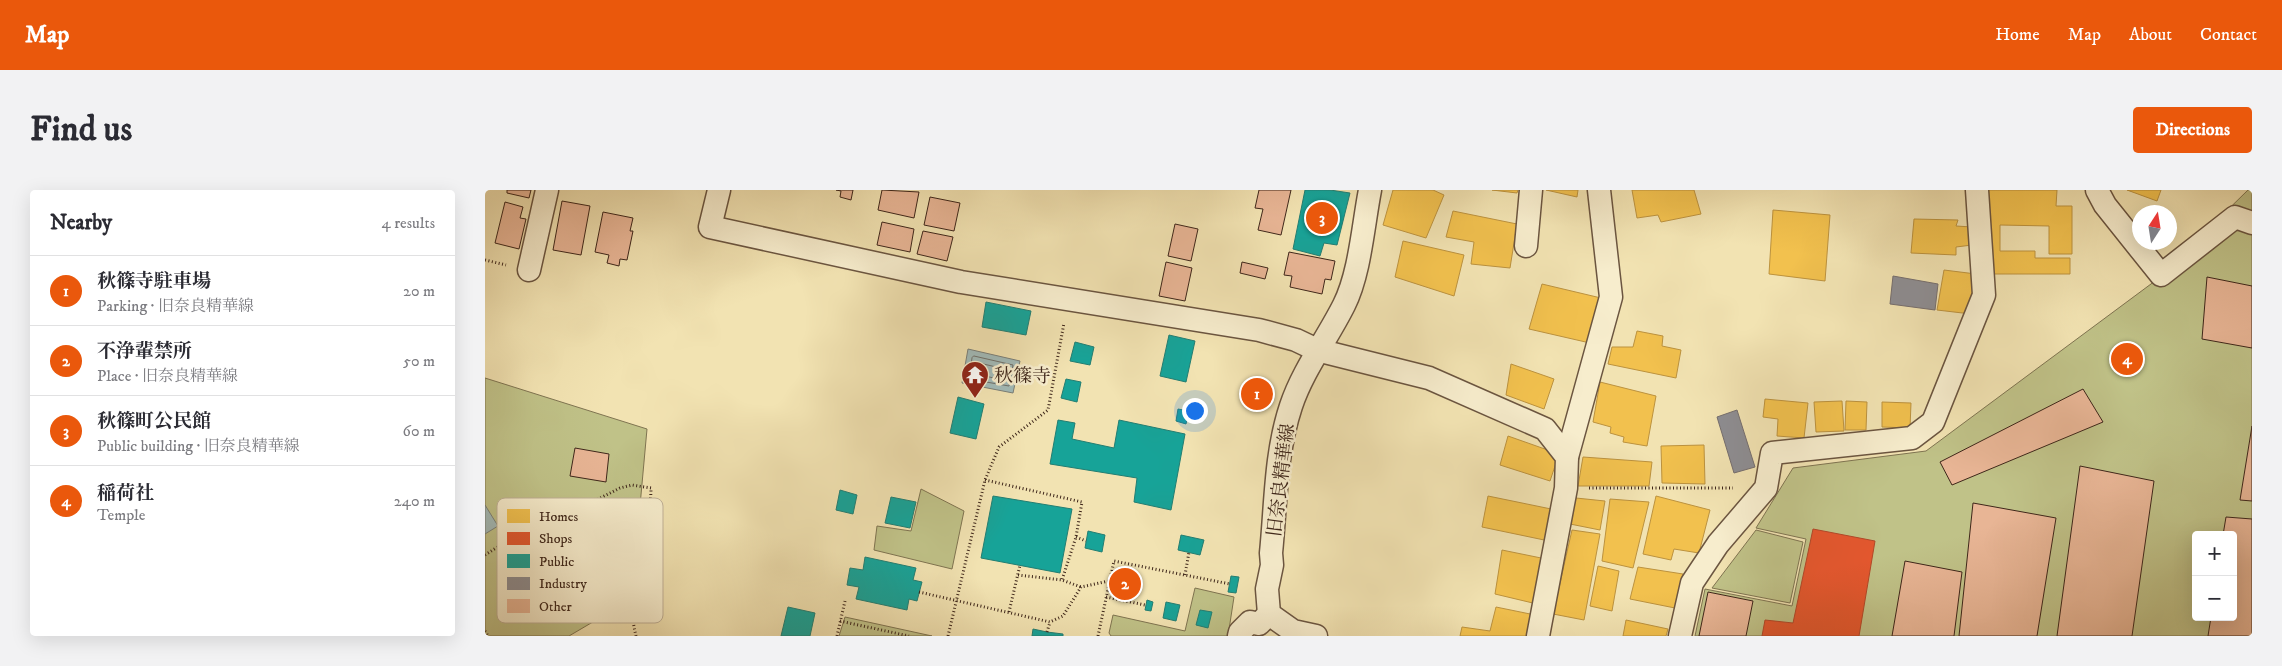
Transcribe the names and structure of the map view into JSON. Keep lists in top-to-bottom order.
{
  "streets": {
    "street": ["旧奈良精華線"]
  },
  "places": {
    "temple": ["秋篠寺"]
  },
  "legend": [
    "Homes",
    "Shops",
    "Public",
    "Industry",
    "Other"
  ],
  "north": "top",
  "page": {
    "header": "Map",
    "nav": [
      "Home",
      "Map",
      "About",
      "Contact"
    ],
    "buttons": "Directions",
    "title": "Find us",
    "heading": ["Nearby", "4 results"],
    "pins": [
      "3",
      "4",
      "1",
      "2"
    ],
    "list": [
      {
        "mark": "1",
        "name": "秋篠寺駐車場",
        "note": "Parking · 旧奈良精華線",
        "value": "20 m"
      },
      {
        "mark": "2",
        "name": "不浄輩禁所",
        "note": "Place · 旧奈良精華線",
        "value": "50 m"
      },
      {
        "mark": "3",
        "name": "秋篠町公民館",
        "note": "Public building · 旧奈良精華線",
        "value": "60 m"
      },
      {
        "mark": "4",
        "name": "稲荷社",
        "note": "Temple",
        "value": "240 m"
      }
    ],
    "map_buttons": ["+", "−"]
  }
}
